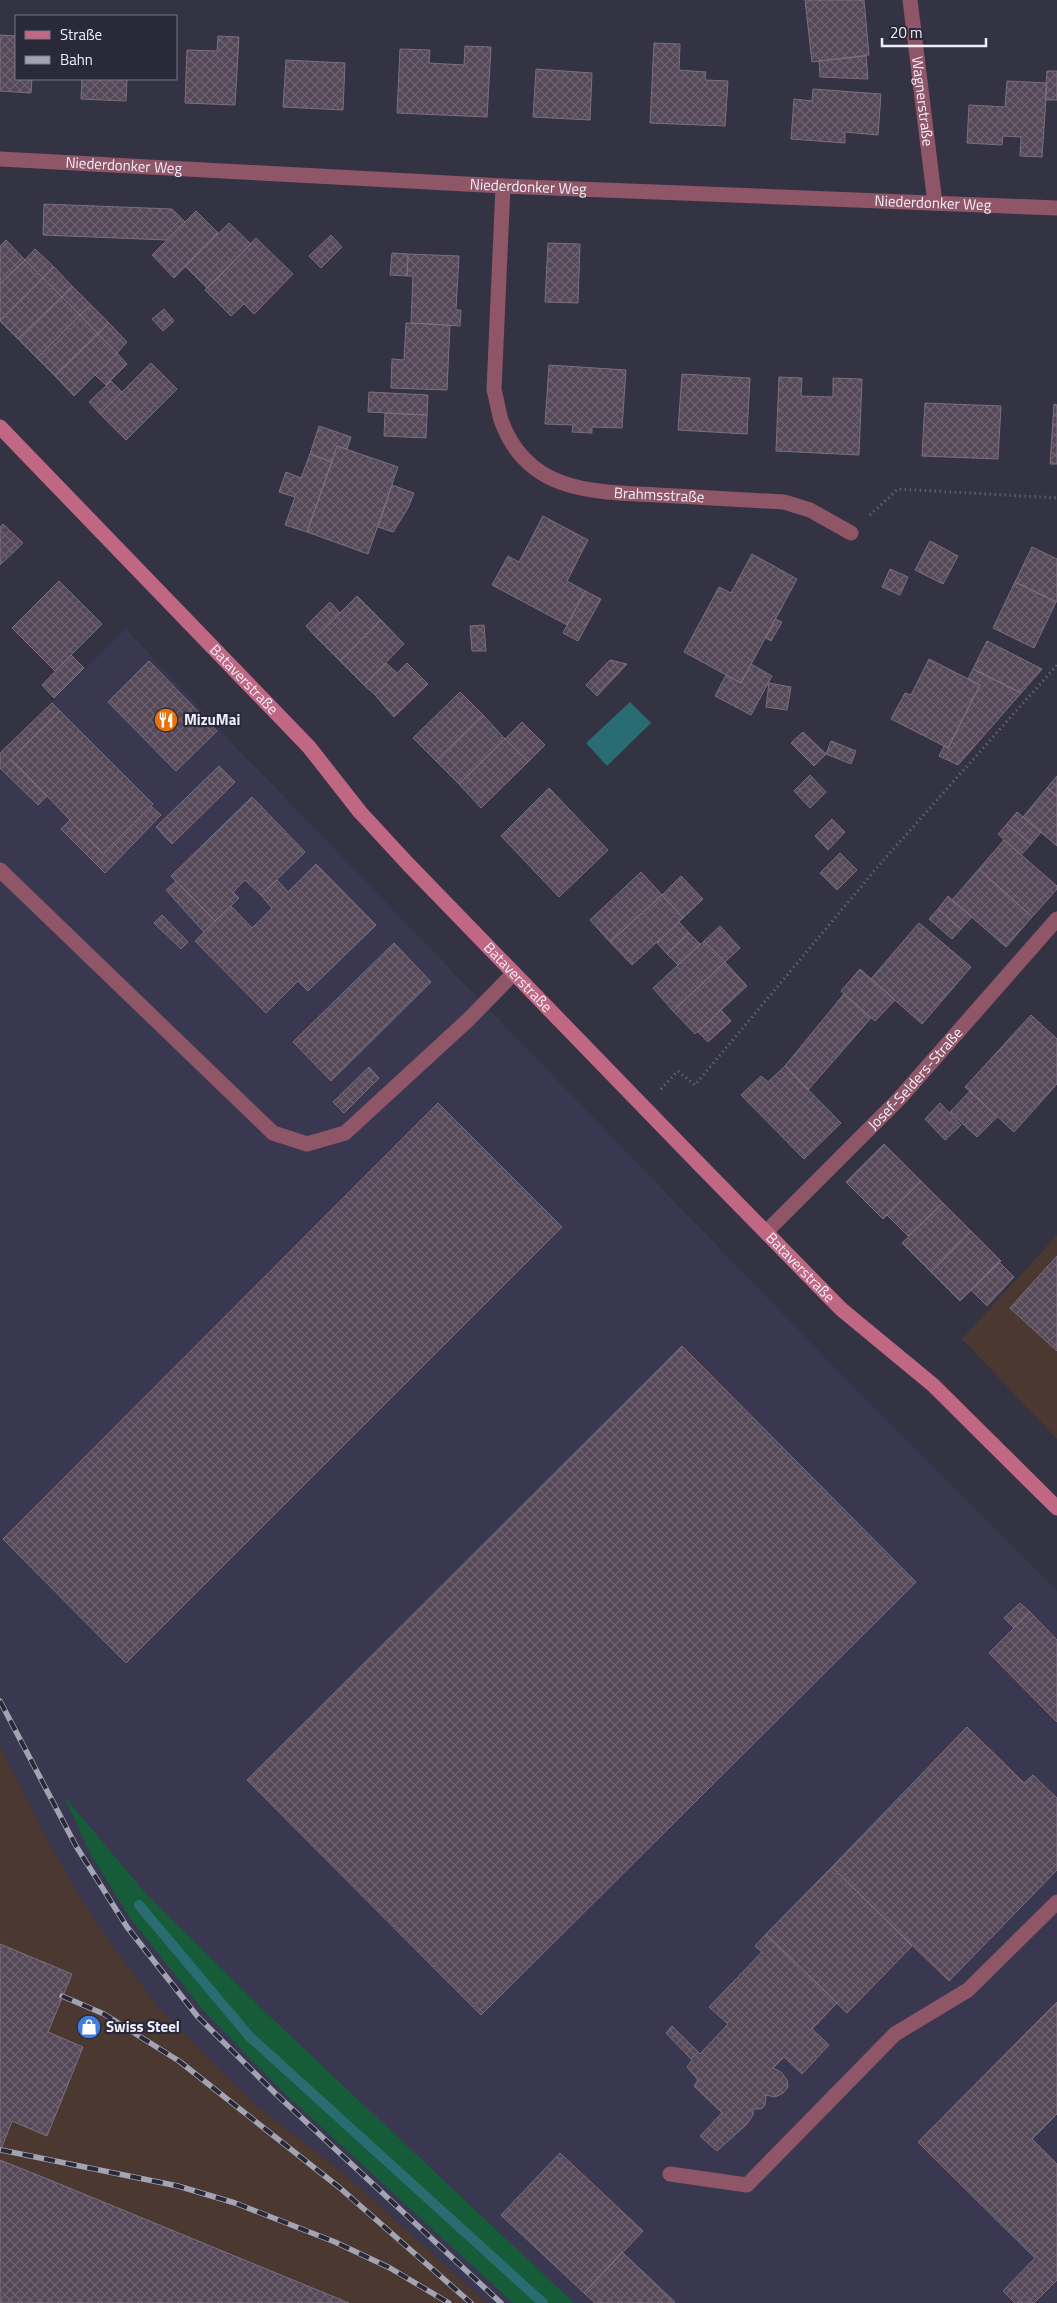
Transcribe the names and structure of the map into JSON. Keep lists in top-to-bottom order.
{
  "streets": {
    "street": [
      "Wagnerstraße",
      "Niederdonker Weg",
      "Brahmsstraße",
      "Bataverstraße",
      "Josef-Selders-Straße"
    ]
  },
  "crossings": [
    ["Wagnerstraße", "Niederdonker Weg"],
    ["Niederdonker Weg", "Brahmsstraße"],
    ["Bataverstraße", "Josef-Selders-Straße"]
  ],
  "places": {
    "restaurant": ["MizuMai"],
    "shop": ["Swiss Steel"]
  },
  "legend": ["Straße", "Bahn"],
  "scale_bar": "20 m"
}
